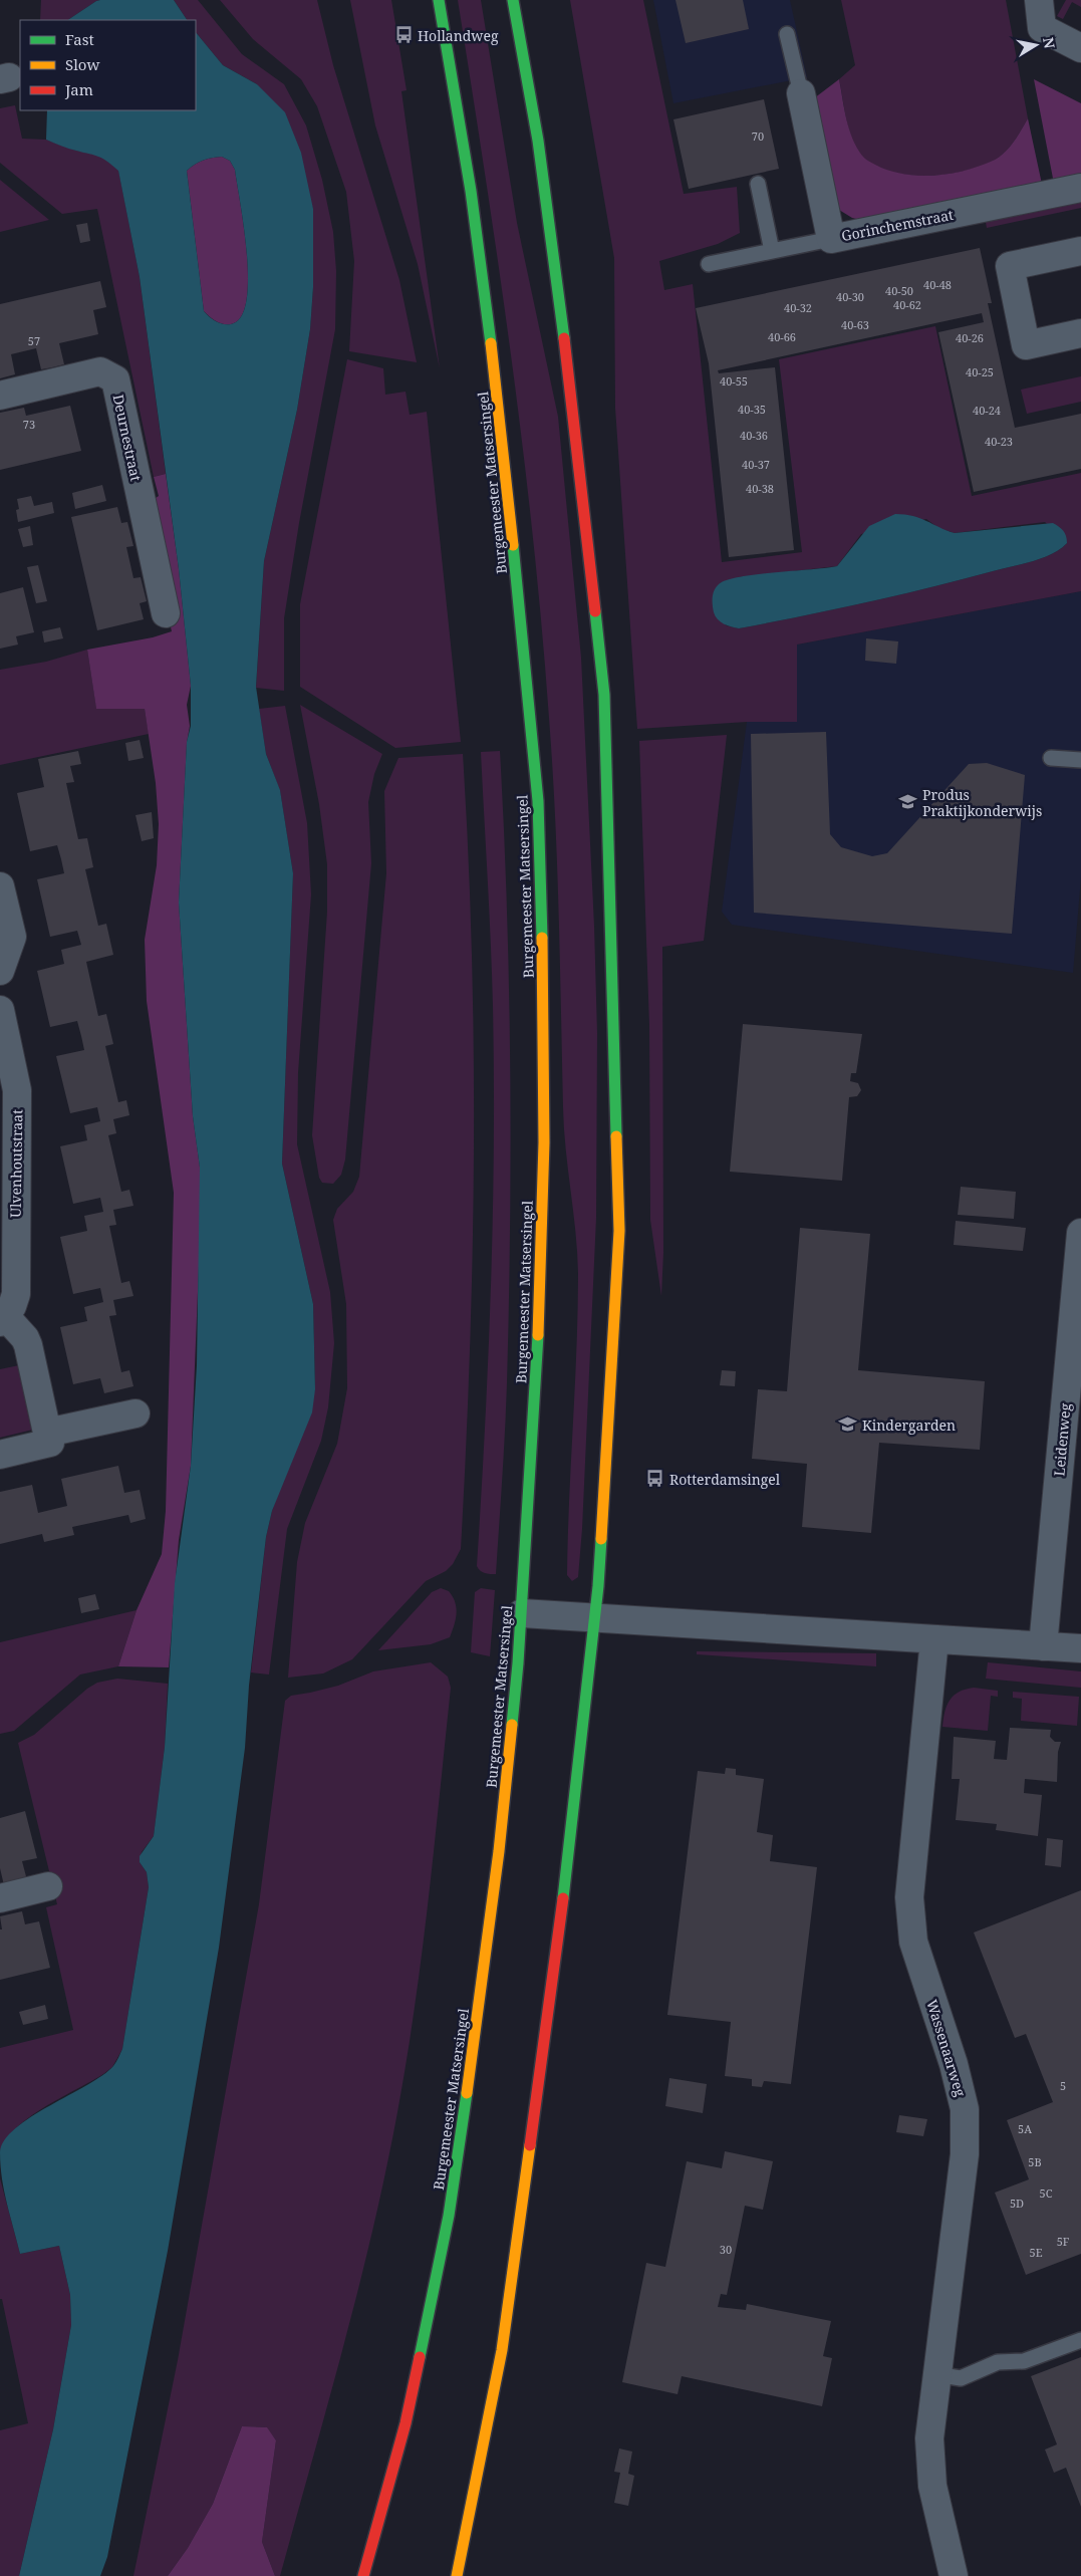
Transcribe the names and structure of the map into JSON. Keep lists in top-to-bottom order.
{
  "streets": {
    "main road": ["Burgemeester Matsersingel"],
    "street": [
      "Gorinchemstraat",
      "Deurnestraat",
      "Ulvenhoutstraat",
      "Leidenweg",
      "Wassenaarweg"
    ]
  },
  "places": {
    "bus stop": ["Hollandweg", "Rotterdamsingel"],
    "school or university": ["Produs Praktijkonderwijs", "Kindergarden"]
  },
  "house_numbers": [
    "70",
    "40-48",
    "40-50",
    "40-30",
    "40-62",
    "40-32",
    "40-63",
    "40-66",
    "40-26",
    "57",
    "40-25",
    "40-55",
    "40-35",
    "40-24",
    "73",
    "40-36",
    "40-23",
    "40-37",
    "40-38",
    "5",
    "5A",
    "5B",
    "5C",
    "5D",
    "5F",
    "30",
    "5E"
  ],
  "legend": ["Fast", "Slow", "Jam"],
  "north": "right"
}
